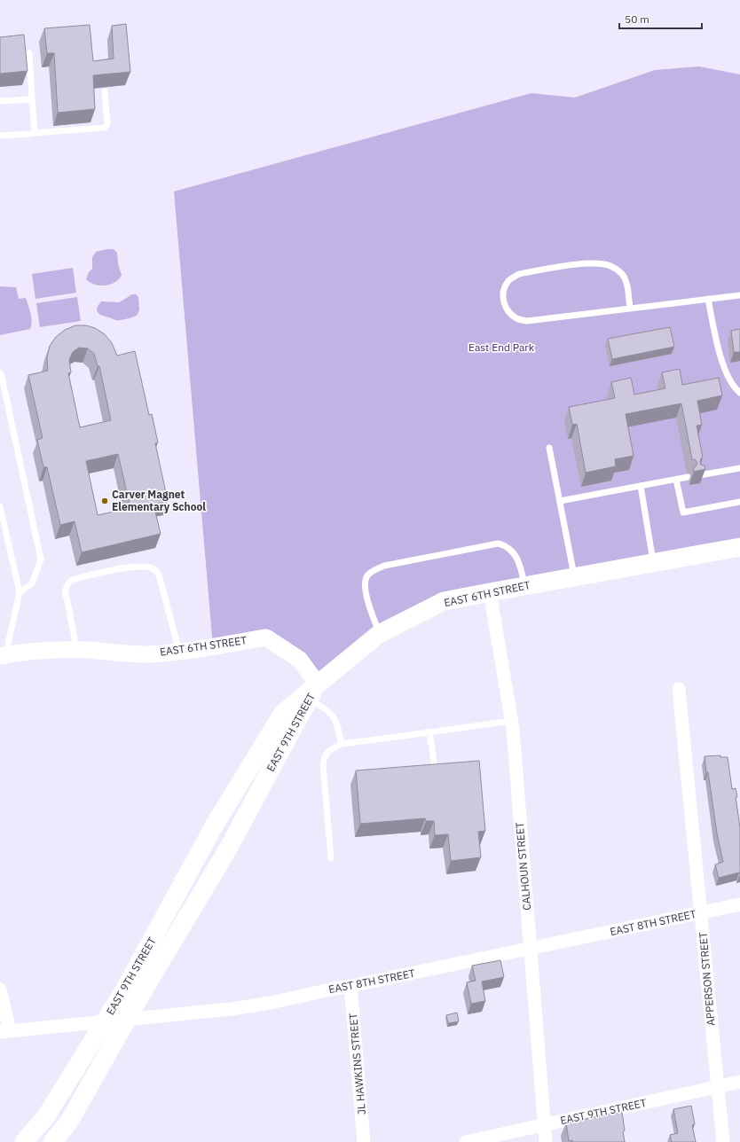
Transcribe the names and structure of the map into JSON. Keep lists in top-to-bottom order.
{
  "streets": {
    "main road": ["EAST 6TH STREET", "EAST 9TH STREET"],
    "street": [
      "CALHOUN STREET",
      "EAST 8TH STREET",
      "APPERSON STREET",
      "JL HAWKINS STREET"
    ]
  },
  "crossings": [
    ["EAST 6TH STREET", "EAST 9TH STREET"],
    ["EAST 6TH STREET", "CALHOUN STREET"],
    ["EAST 9TH STREET", "CALHOUN STREET"],
    ["EAST 9TH STREET", "EAST 8TH STREET"],
    ["EAST 9TH STREET", "APPERSON STREET"],
    ["CALHOUN STREET", "EAST 8TH STREET"],
    ["EAST 8TH STREET", "APPERSON STREET"],
    ["EAST 8TH STREET", "JL HAWKINS STREET"]
  ],
  "parks": ["East End Park"],
  "places": ["Carver Magnet Elementary School"],
  "scale_bar": "50 m"
}
